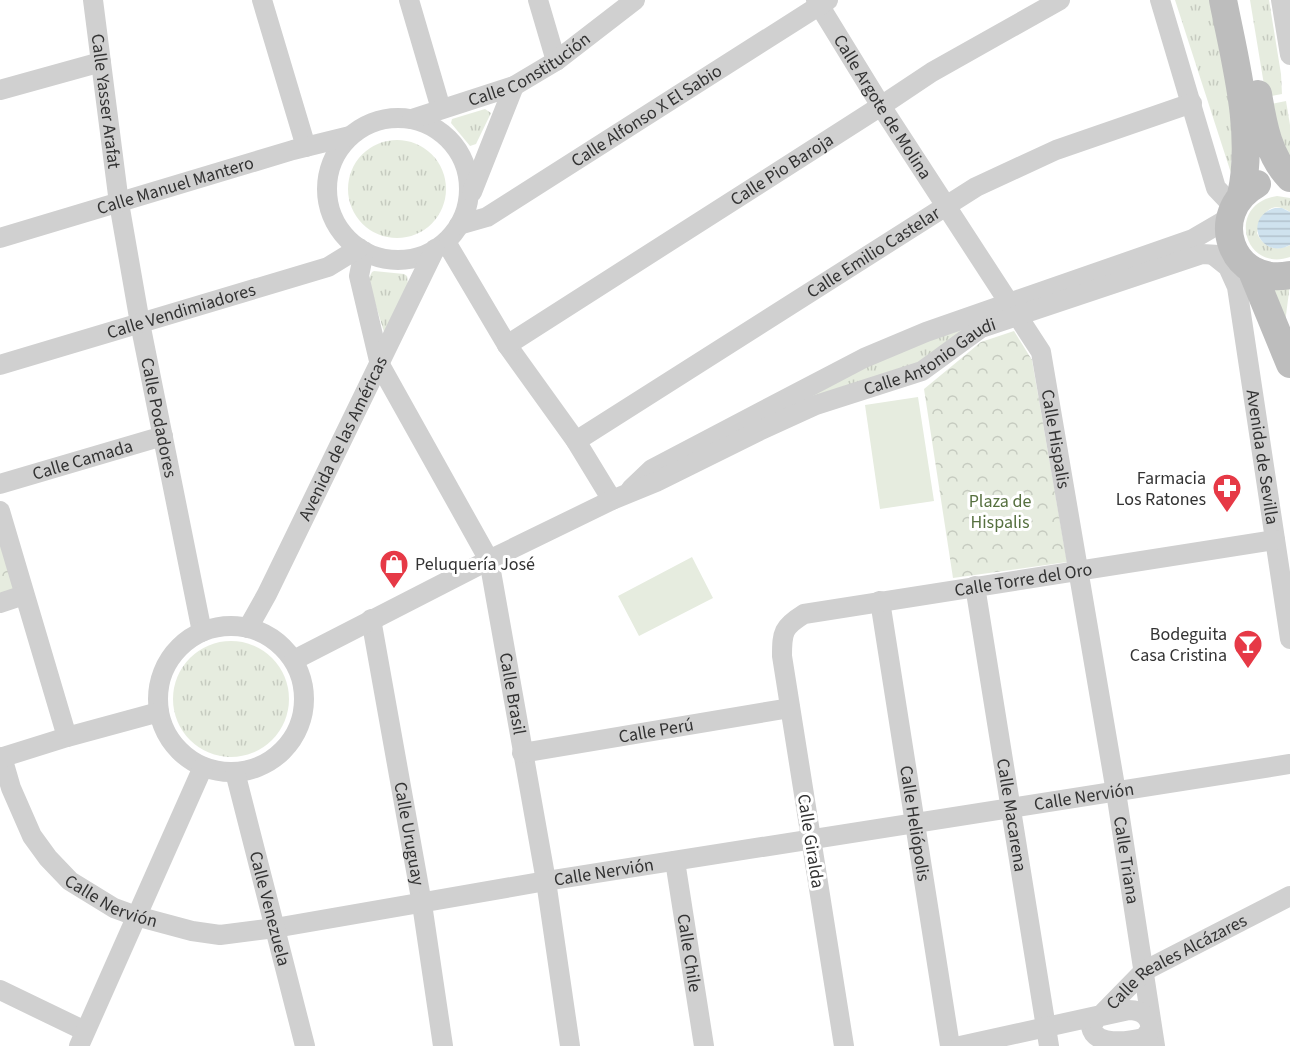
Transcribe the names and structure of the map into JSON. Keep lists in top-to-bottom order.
{
  "streets": {
    "street": [
      "Calle Constitución",
      "Calle Yasser Arafat",
      "Calle Argote de Molina",
      "Calle Alfonso X El Sabio",
      "Calle Pio Baroja",
      "Calle Manuel Mantero",
      "Calle Emilio Castelar",
      "Calle Vendimiadores",
      "Calle Antonio Gaudi",
      "Calle Podadores",
      "Avenida de las Américas",
      "Calle Hispalis",
      "Avenida de Sevilla",
      "Calle Camada",
      "Calle Torre del Oro",
      "Calle Brasil",
      "Calle Perú",
      "Calle Nervión",
      "Calle Macarena",
      "Calle Heliópolis",
      "Calle Uruguay",
      "Calle Giralda",
      "Calle Triana",
      "Calle Venezuela",
      "Calle Chile",
      "Calle Reales Alcázares"
    ]
  },
  "crossings": [
    ["Calle Constitución", "Calle Alfonso X El Sabio"],
    ["Calle Constitución", "Calle Manuel Mantero"],
    ["Calle Constitución", "Calle Vendimiadores"],
    ["Calle Constitución", "Avenida de las Américas"],
    ["Calle Constitución", "Calle Brasil"],
    ["Calle Yasser Arafat", "Calle Manuel Mantero"],
    ["Calle Yasser Arafat", "Calle Podadores"],
    ["Calle Argote de Molina", "Calle Alfonso X El Sabio"],
    ["Calle Argote de Molina", "Calle Pio Baroja"],
    ["Calle Argote de Molina", "Calle Emilio Castelar"],
    ["Calle Argote de Molina", "Calle Antonio Gaudi"],
    ["Calle Argote de Molina", "Calle Hispalis"],
    ["Calle Alfonso X El Sabio", "Calle Manuel Mantero"],
    ["Calle Alfonso X El Sabio", "Calle Vendimiadores"],
    ["Calle Alfonso X El Sabio", "Avenida de las Américas"],
    ["Calle Alfonso X El Sabio", "Calle Brasil"],
    ["Calle Manuel Mantero", "Calle Vendimiadores"],
    ["Calle Manuel Mantero", "Calle Podadores"],
    ["Calle Manuel Mantero", "Avenida de las Américas"],
    ["Calle Manuel Mantero", "Calle Brasil"],
    ["Calle Vendimiadores", "Calle Podadores"],
    ["Calle Vendimiadores", "Avenida de las Américas"],
    ["Calle Vendimiadores", "Calle Brasil"],
    ["Calle Antonio Gaudi", "Calle Podadores"],
    ["Calle Antonio Gaudi", "Avenida de las Américas"],
    ["Calle Antonio Gaudi", "Calle Hispalis"],
    ["Calle Antonio Gaudi", "Calle Brasil"],
    ["Calle Antonio Gaudi", "Calle Uruguay"],
    ["Calle Antonio Gaudi", "Calle Venezuela"],
    ["Calle Podadores", "Avenida de las Américas"],
    ["Calle Podadores", "Calle Camada"],
    ["Calle Podadores", "Calle Venezuela"],
    ["Avenida de las Américas", "Calle Brasil"],
    ["Avenida de las Américas", "Calle Venezuela"],
    ["Calle Hispalis", "Calle Torre del Oro"],
    ["Calle Hispalis", "Calle Triana"],
    ["Avenida de Sevilla", "Calle Torre del Oro"],
    ["Calle Torre del Oro", "Calle Macarena"],
    ["Calle Torre del Oro", "Calle Heliópolis"],
    ["Calle Torre del Oro", "Calle Giralda"],
    ["Calle Torre del Oro", "Calle Triana"],
    ["Calle Brasil", "Calle Perú"],
    ["Calle Brasil", "Calle Nervión"],
    ["Calle Perú", "Calle Giralda"],
    ["Calle Nervión", "Calle Macarena"],
    ["Calle Nervión", "Calle Heliópolis"],
    ["Calle Nervión", "Calle Uruguay"],
    ["Calle Nervión", "Calle Giralda"],
    ["Calle Nervión", "Calle Triana"],
    ["Calle Nervión", "Calle Venezuela"],
    ["Calle Nervión", "Calle Chile"],
    ["Calle Macarena", "Calle Reales Alcázares"],
    ["Calle Triana", "Calle Reales Alcázares"]
  ],
  "parks": ["Plaza de Hispalis"],
  "places": {
    "pharmacy": ["Farmacia Los Ratones"],
    "shop": ["Peluquería José"],
    "bar": ["Bodeguita Casa Cristina"]
  }
}
